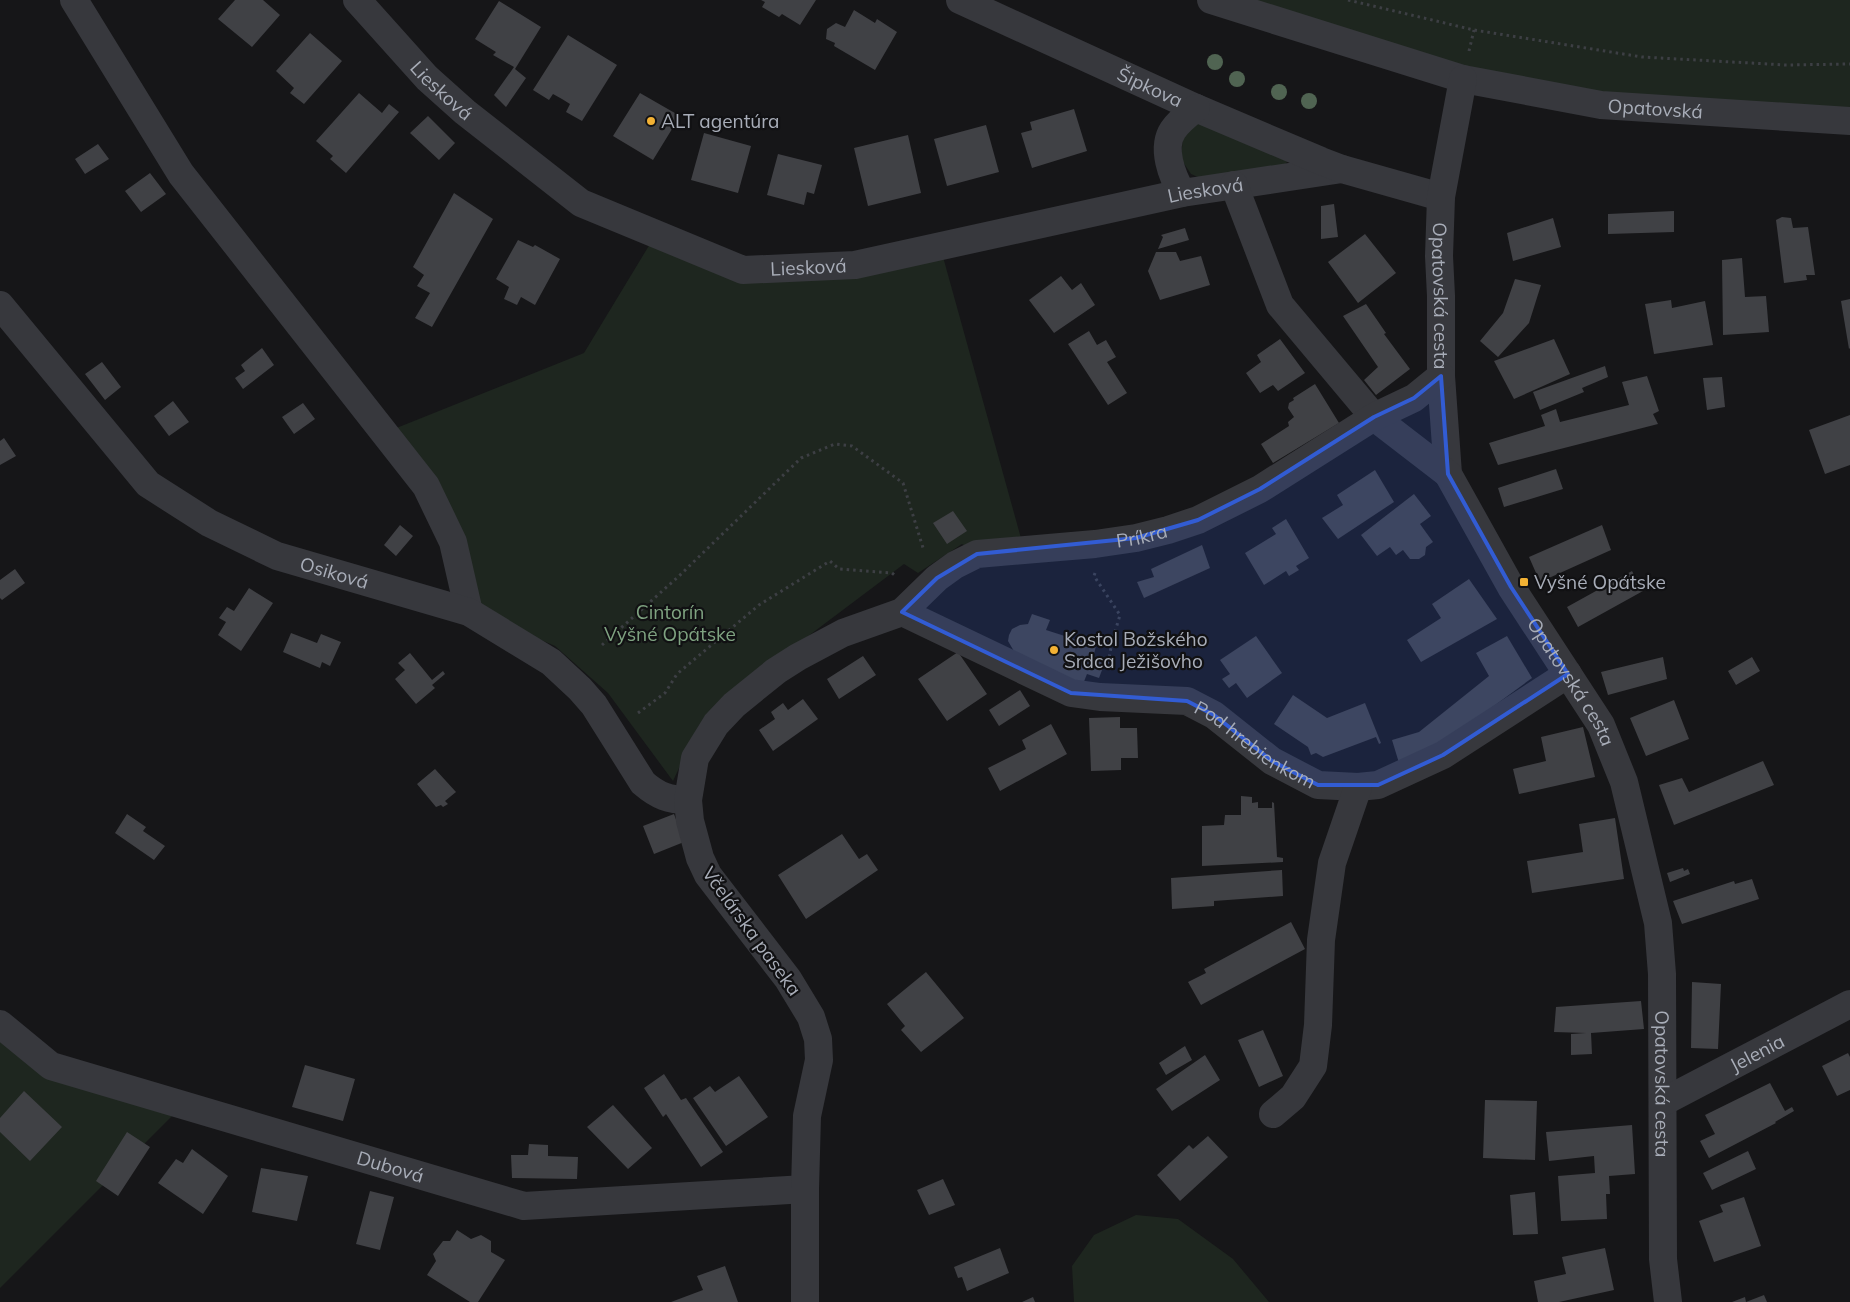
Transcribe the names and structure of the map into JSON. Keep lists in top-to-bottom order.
{
  "streets": {
    "street": [
      "Šipkova",
      "Liesková",
      "Opatovská",
      "Opatovská cesta",
      "Príkra",
      "Osiková",
      "Pod hrebienkom",
      "Včelárska paseka",
      "Jelenia",
      "Dubová"
    ]
  },
  "crossings": [
    ["Šipkova", "Liesková"],
    ["Šipkova", "Opatovská cesta"],
    ["Opatovská", "Opatovská cesta"],
    ["Opatovská cesta", "Príkra"],
    ["Opatovská cesta", "Pod hrebienkom"],
    ["Opatovská cesta", "Jelenia"],
    ["Príkra", "Pod hrebienkom"],
    ["Príkra", "Včelárska paseka"],
    ["Osiková", "Včelárska paseka"],
    ["Pod hrebienkom", "Včelárska paseka"],
    ["Včelárska paseka", "Dubová"]
  ],
  "parks": ["Cintorín Vyšné Opátske"],
  "places": {
    "other": ["ALT agentúra", "Kostol Božského Srdca Ježišovho"],
    "transit": ["Vyšné Opátske"]
  }
}
